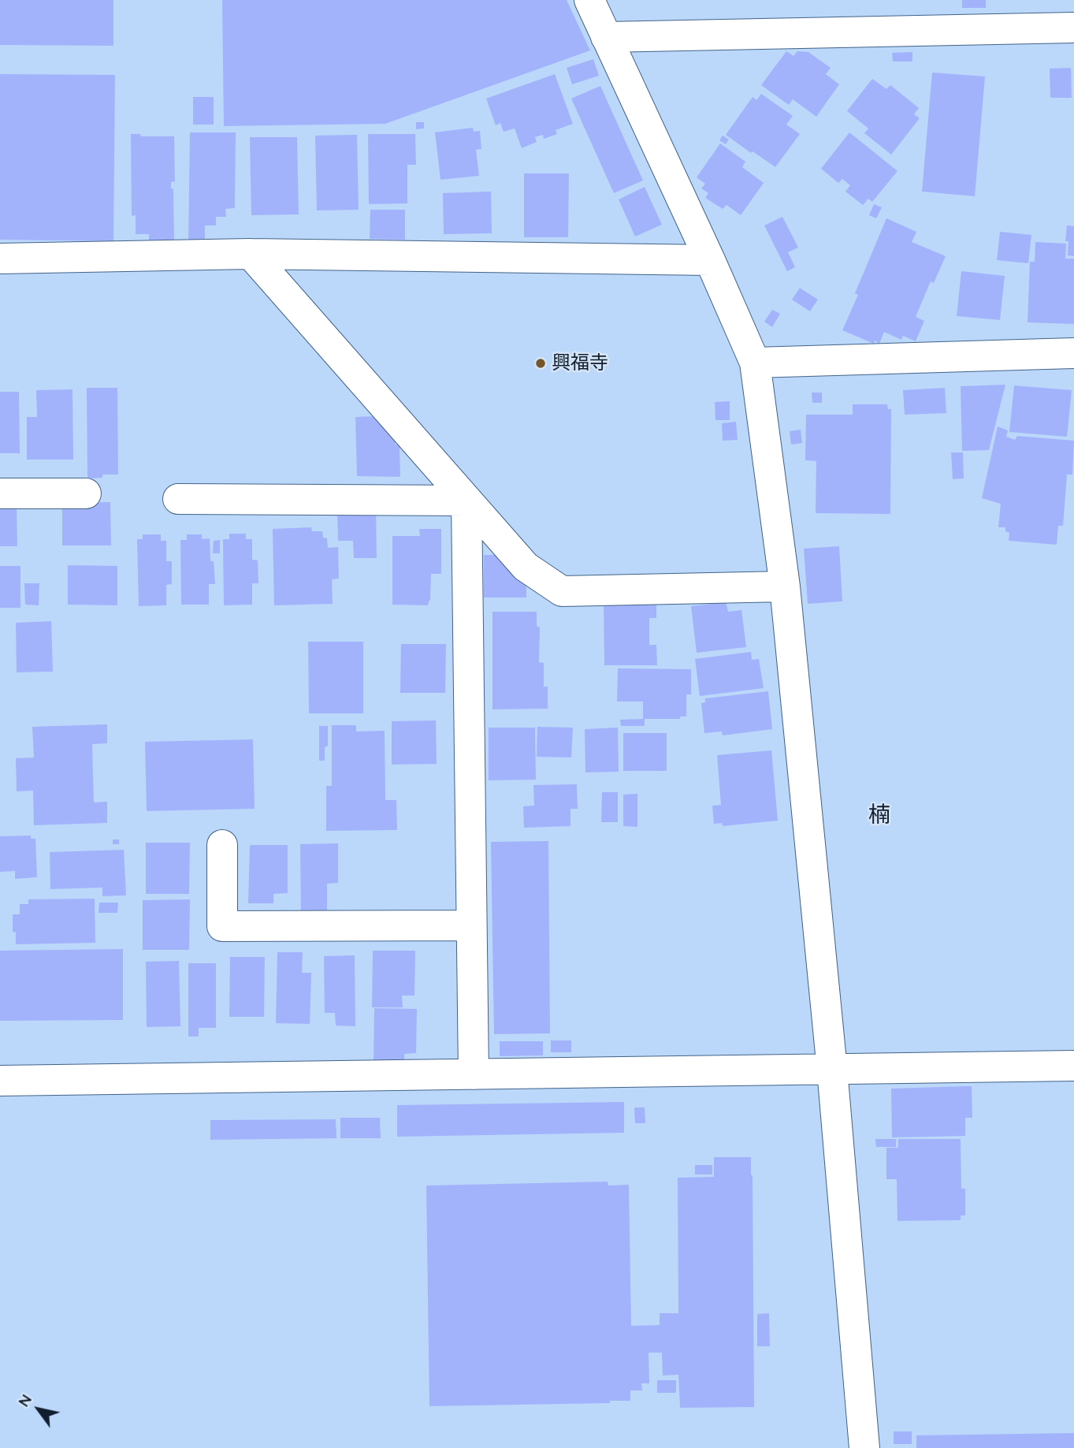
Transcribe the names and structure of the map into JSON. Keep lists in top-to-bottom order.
{
  "districts": ["楠"],
  "places": ["興福寺"],
  "north": "top left"
}
